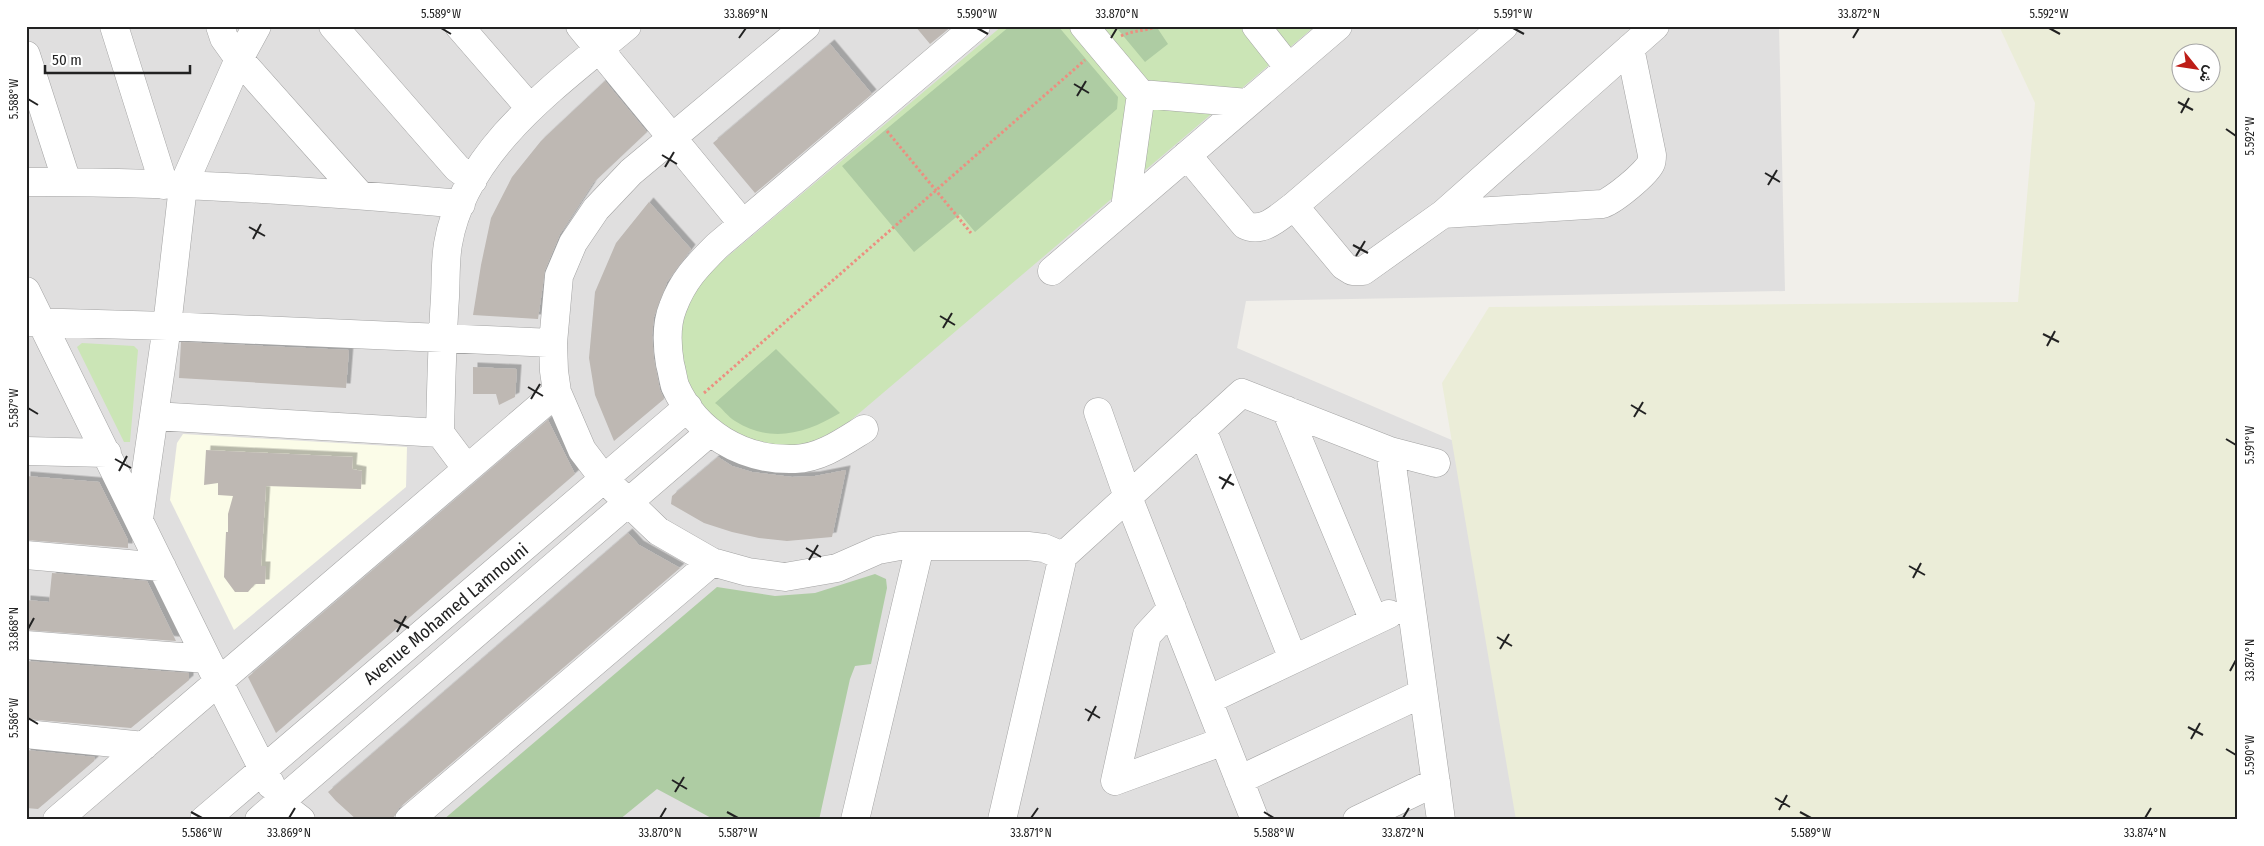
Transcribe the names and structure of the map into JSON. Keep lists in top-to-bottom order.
{
  "streets": {
    "street": ["Avenue Mohamed Lamnouni"]
  },
  "scale_bar": "50 m",
  "north": "bottom right",
  "coordinates": [
    "5.589°W",
    "33.869°N",
    "5.590°W",
    "33.870°N",
    "5.591°W",
    "33.872°N",
    "5.592°W",
    "5.588°W",
    "5.587°W",
    "33.868°N",
    "33.874°N",
    "5.586°W",
    "33.871°N"
  ]
}
